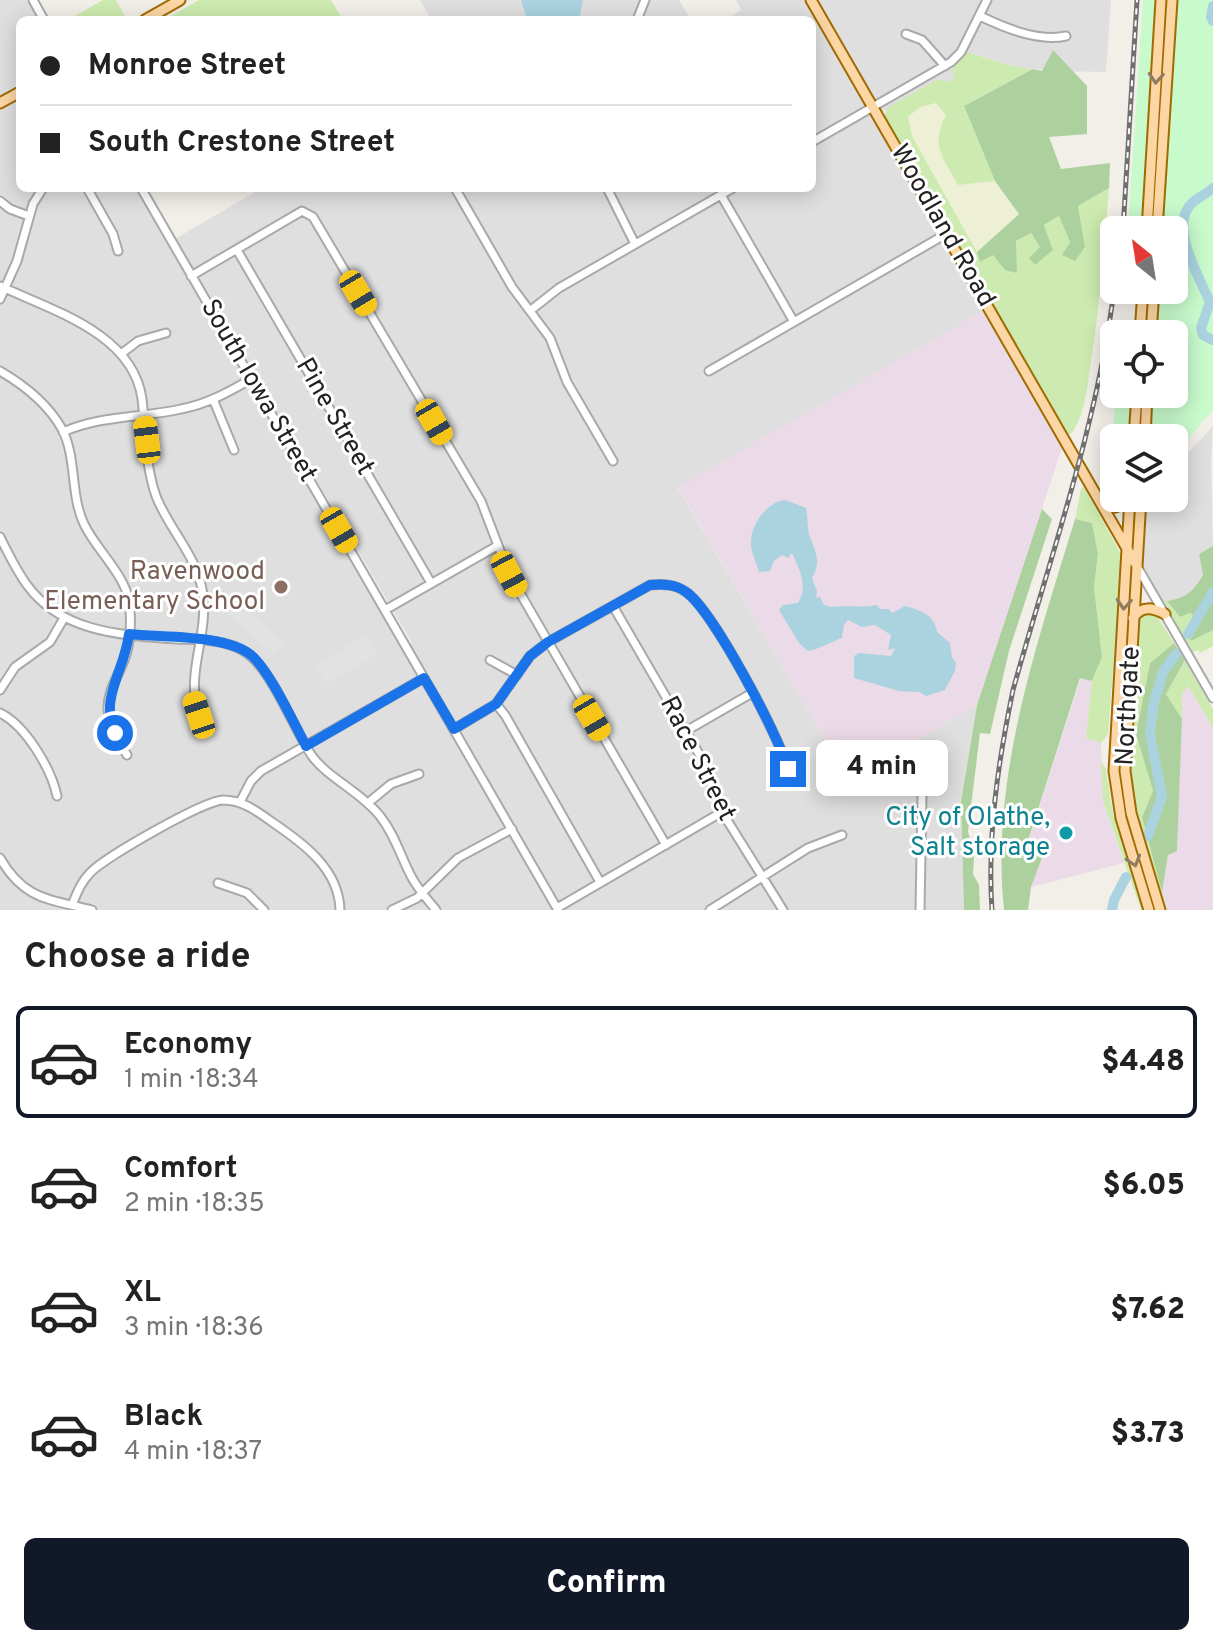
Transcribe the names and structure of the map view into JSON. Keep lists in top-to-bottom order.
{
  "streets": {
    "main road": ["Woodland Road", "Northgate"],
    "street": ["South Iowa Street", "Pine Street", "Race Street"]
  },
  "crossings": [
    ["Woodland Road", "Northgate"]
  ],
  "places": ["Ravenwood Elementary School", "City of Olathe, Salt storage"],
  "north": "top left",
  "page": {
    "banner": ["Monroe Street", "South Crestone Street"],
    "bubble": "4 min",
    "heading": "Choose a ride",
    "list": [
      {
        "name": "Economy",
        "note": "1 min · 18:34",
        "value": "$4.48"
      },
      {
        "name": "Comfort",
        "note": "2 min · 18:35",
        "value": "$6.05"
      },
      {
        "name": "XL",
        "note": "3 min · 18:36",
        "value": "$7.62"
      },
      {
        "name": "Black",
        "note": "4 min · 18:37",
        "value": "$3.73"
      }
    ],
    "buttons": "Confirm"
  }
}
